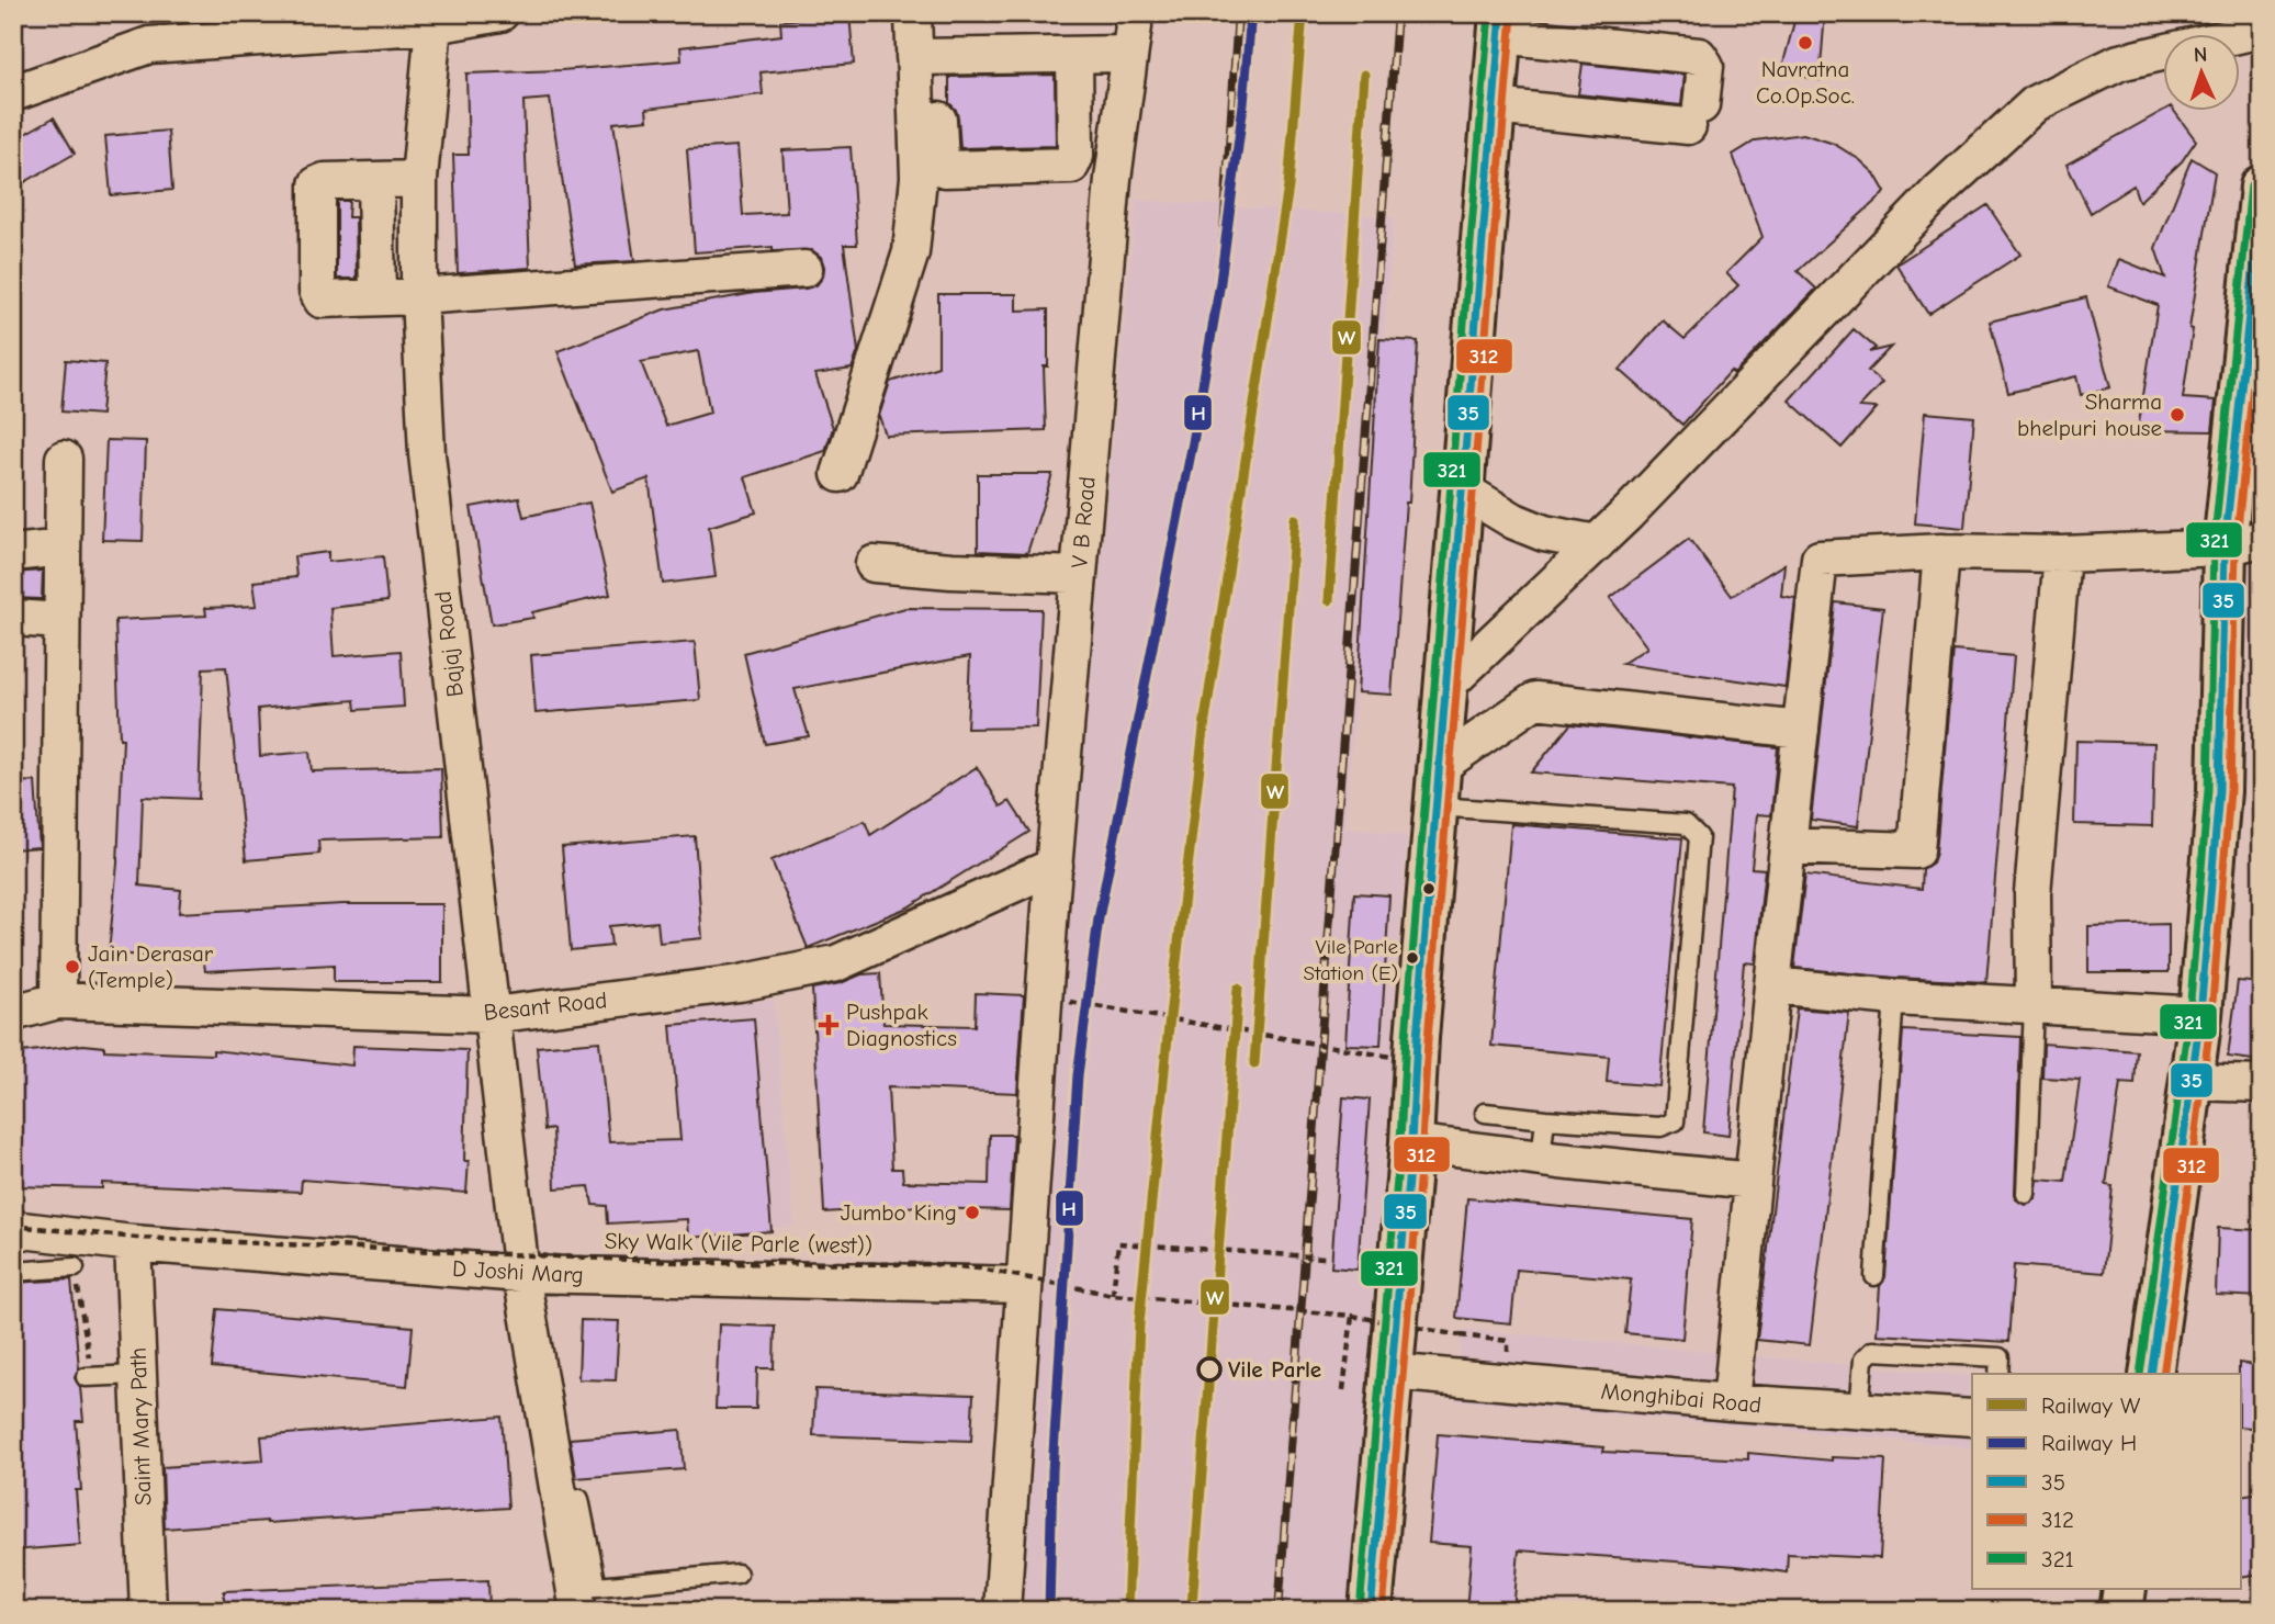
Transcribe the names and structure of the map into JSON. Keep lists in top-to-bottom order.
{
  "streets": {
    "street": [
      "V B Road",
      "Bajaj Road",
      "Besant Road",
      "D Joshi Marg",
      "Monghibai Road",
      "Saint Mary Path"
    ],
    "path": ["Sky Walk (Vile Parle (west))"]
  },
  "crossings": [
    ["V B Road", "Besant Road"],
    ["V B Road", "D Joshi Marg"],
    ["Bajaj Road", "Besant Road"],
    ["Bajaj Road", "D Joshi Marg"],
    ["Sky Walk (Vile Parle (west))", "D Joshi Marg"],
    ["D Joshi Marg", "Saint Mary Path"]
  ],
  "places": {
    "other": [
      "Navratna Co.Op.Soc.",
      "Sharma bhelpuri house",
      "Vile Parle Station (E)",
      "Jain Derasar (Temple)",
      "Jumbo King",
      "Vile Parle"
    ],
    "health": ["Pushpak Diagnostics"]
  },
  "lines": [
    "rail line W",
    "rail line H",
    "transit line 35",
    "transit line 321",
    "transit line 312"
  ],
  "legend": [
    "Railway W",
    "Railway H",
    "35",
    "312",
    "321"
  ],
  "north": "top"
}
